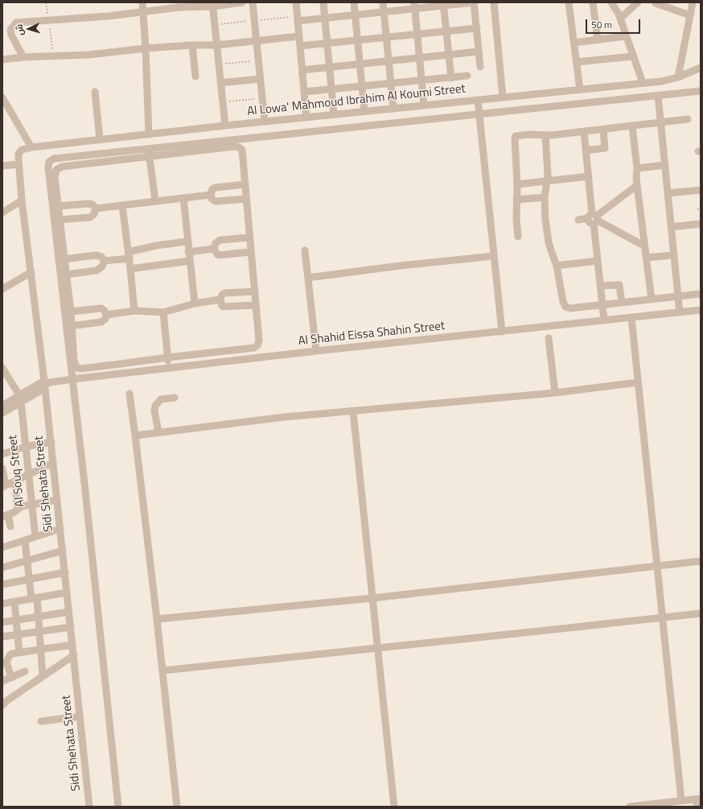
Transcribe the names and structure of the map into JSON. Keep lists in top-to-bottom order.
{
  "streets": {
    "street": [
      "Al Lowa' Mahmoud Ibrahim Al Koumi Street",
      "Al Shahid Eissa Shahin Street",
      "Al Souq Street",
      "Sidi Shehata Street"
    ]
  },
  "crossings": [
    ["Al Lowa' Mahmoud Ibrahim Al Koumi Street", "Sidi Shehata Street"],
    ["Al Shahid Eissa Shahin Street", "Sidi Shehata Street"]
  ],
  "scale_bar": "50 m",
  "north": "left"
}
